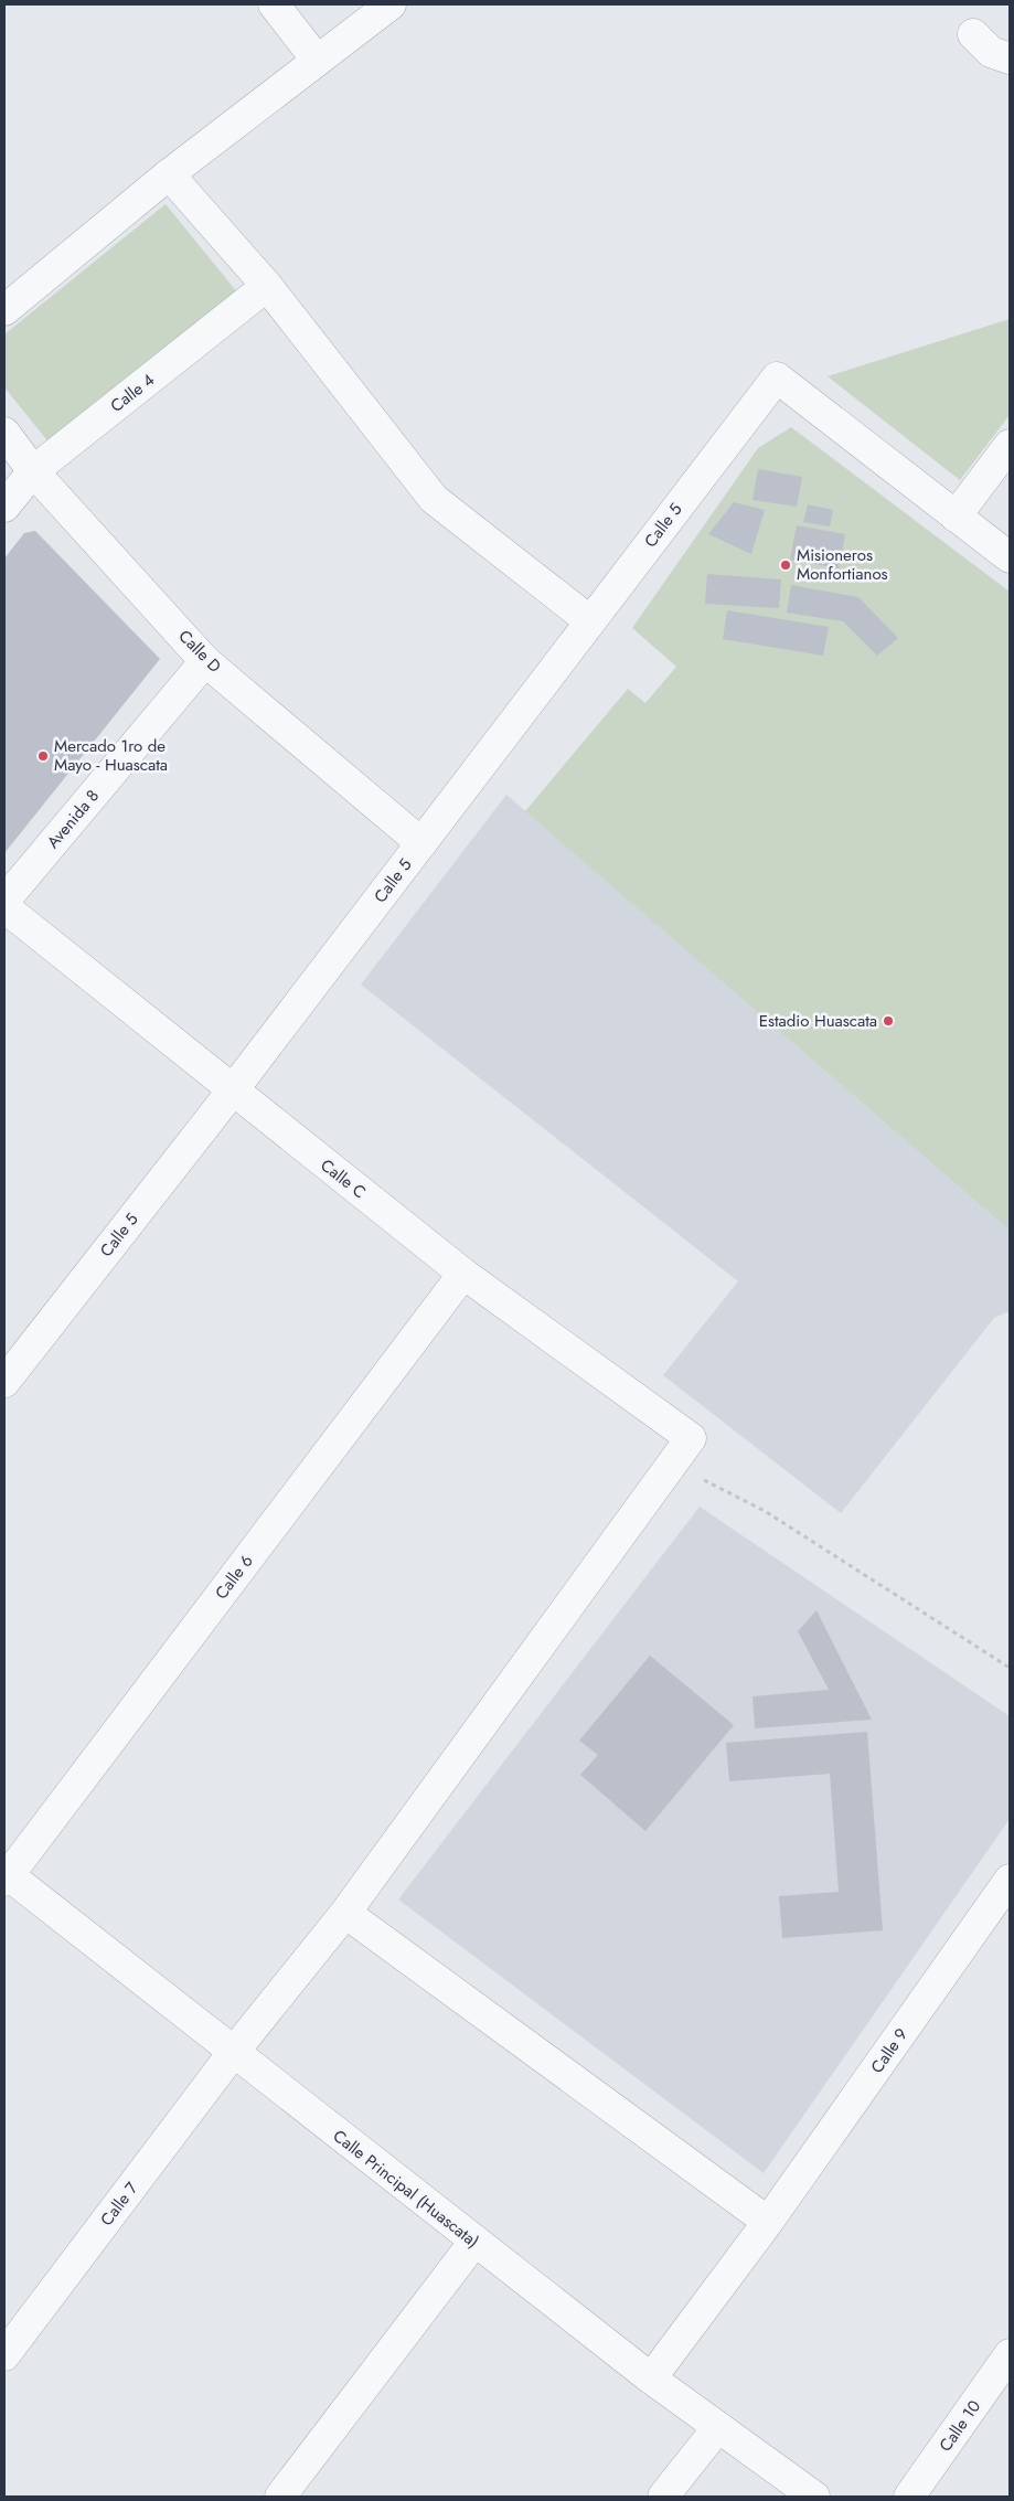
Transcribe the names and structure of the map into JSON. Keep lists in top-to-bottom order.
{
  "streets": {
    "street": [
      "Calle 4",
      "Calle 5",
      "Calle D",
      "Avenida 8",
      "Calle C",
      "Calle 6",
      "Calle 9",
      "Calle Principal (Huascata)",
      "Calle 7",
      "Calle 10"
    ]
  },
  "crossings": [
    ["Calle 4", "Calle D"],
    ["Calle 5", "Calle D"],
    ["Calle 5", "Calle C"],
    ["Calle D", "Avenida 8"],
    ["Calle C", "Calle 6"],
    ["Calle C", "Calle 7"],
    ["Calle 6", "Calle Principal (Huascata)"],
    ["Calle 9", "Calle Principal (Huascata)"],
    ["Calle Principal (Huascata)", "Calle 7"]
  ],
  "places": ["Misioneros Monfortianos", "Mercado 1ro de Mayo - Huascata", "Estadio Huascata"]
}
